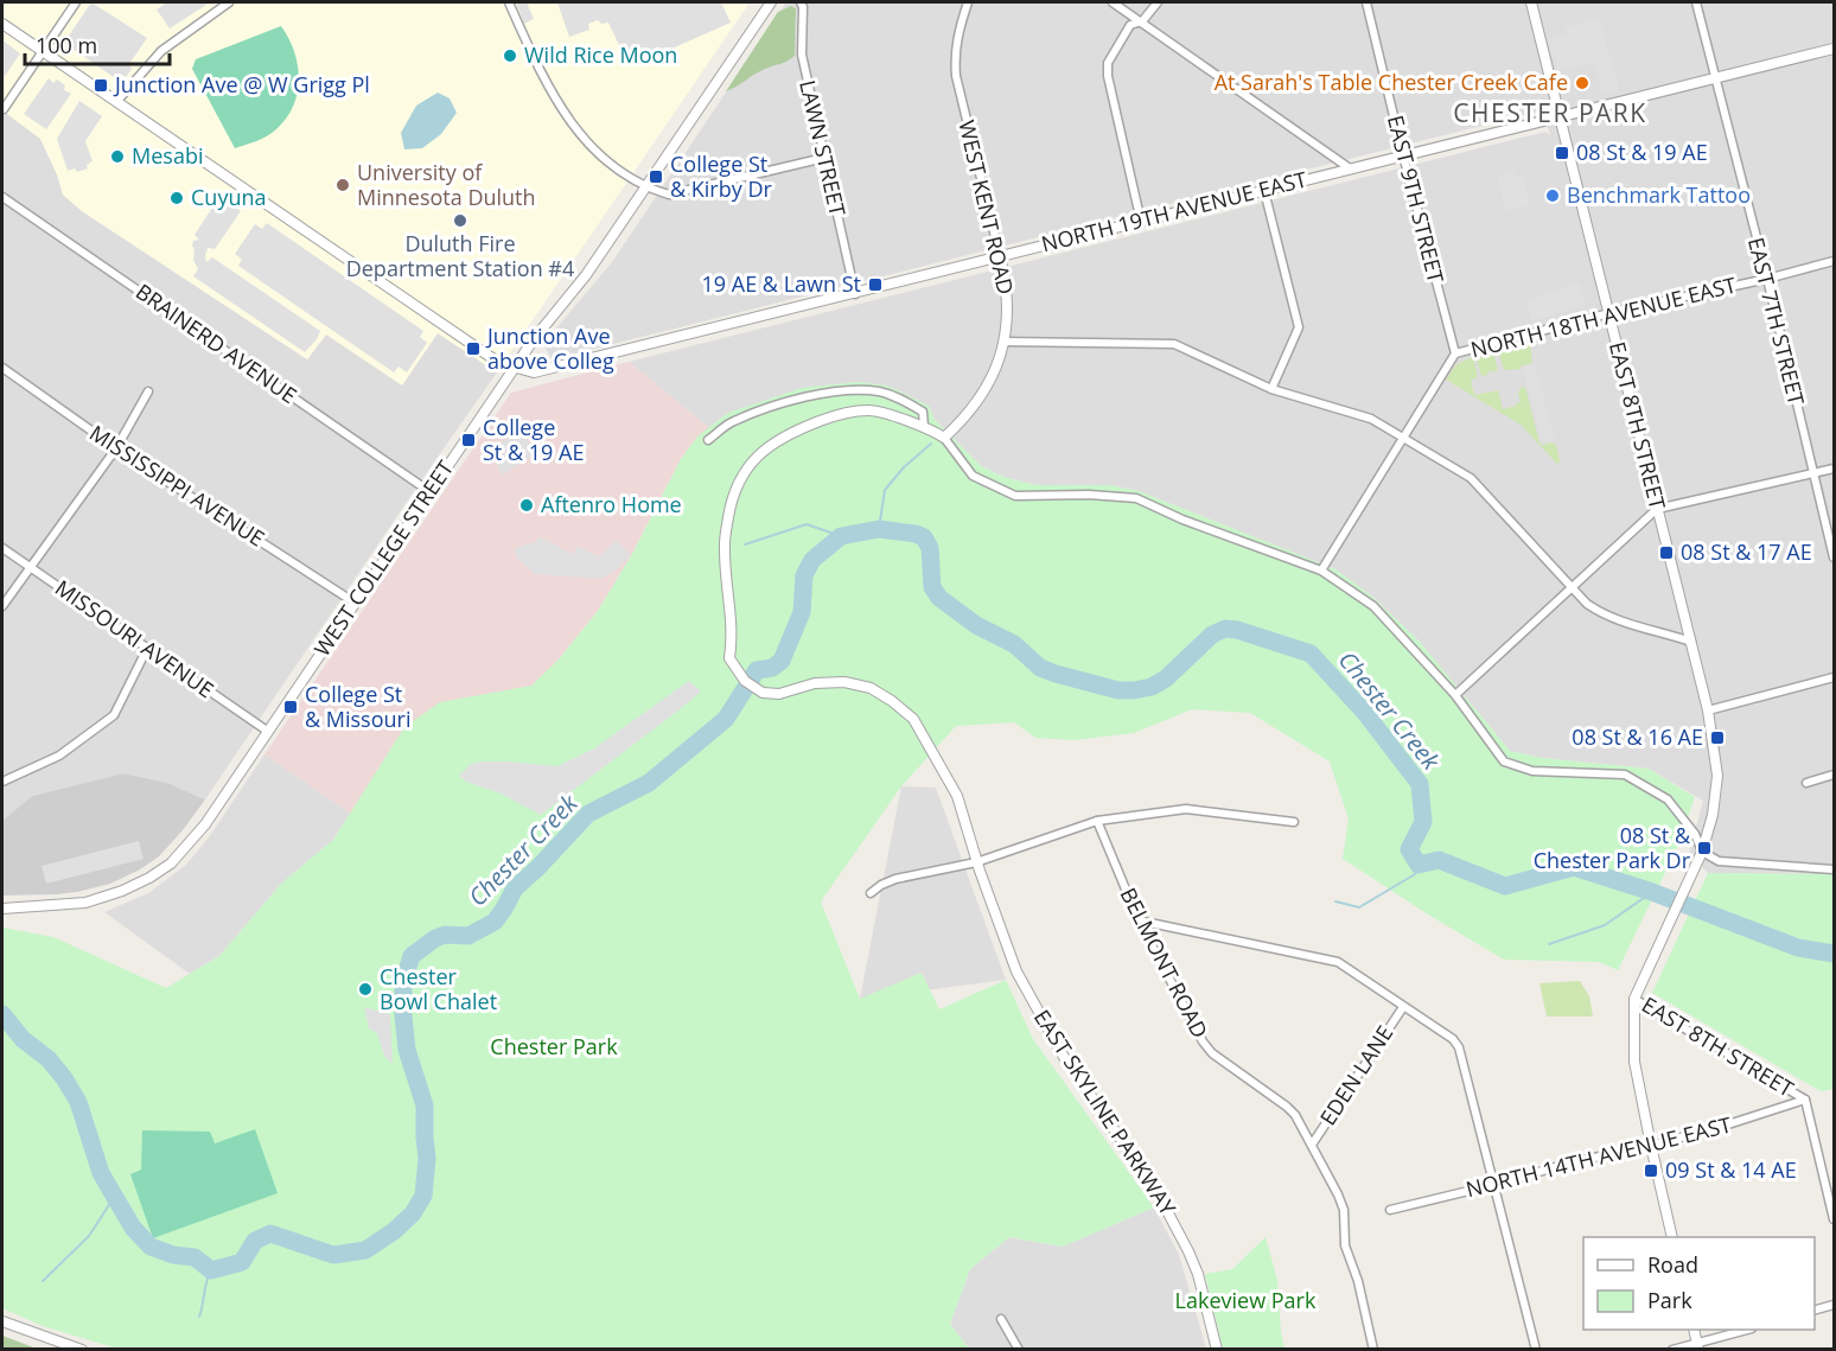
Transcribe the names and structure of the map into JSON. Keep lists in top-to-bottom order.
{
  "streets": {
    "street": [
      "LAWN STREET",
      "EAST 9TH STREET",
      "WEST KENT ROAD",
      "NORTH 19TH AVENUE EAST",
      "NORTH 18TH AVENUE EAST",
      "EAST 7TH STREET",
      "BRAINERD AVENUE",
      "EAST 8TH STREET",
      "MISSISSIPPI AVENUE",
      "WEST COLLEGE STREET",
      "MISSOURI AVENUE",
      "BELMONT ROAD",
      "EDEN LANE",
      "EAST SKYLINE PARKWAY",
      "NORTH 14TH AVENUE EAST"
    ]
  },
  "crossings": [
    ["LAWN STREET", "NORTH 19TH AVENUE EAST"],
    ["EAST 9TH STREET", "NORTH 19TH AVENUE EAST"],
    ["EAST 9TH STREET", "NORTH 18TH AVENUE EAST"],
    ["WEST KENT ROAD", "NORTH 19TH AVENUE EAST"],
    ["NORTH 19TH AVENUE EAST", "EAST 7TH STREET"],
    ["NORTH 19TH AVENUE EAST", "EAST 8TH STREET"],
    ["NORTH 19TH AVENUE EAST", "WEST COLLEGE STREET"],
    ["NORTH 18TH AVENUE EAST", "EAST 7TH STREET"],
    ["NORTH 18TH AVENUE EAST", "EAST 8TH STREET"],
    ["BRAINERD AVENUE", "WEST COLLEGE STREET"],
    ["EAST 8TH STREET", "NORTH 14TH AVENUE EAST"],
    ["MISSISSIPPI AVENUE", "WEST COLLEGE STREET"],
    ["WEST COLLEGE STREET", "MISSOURI AVENUE"],
    ["BELMONT ROAD", "EDEN LANE"]
  ],
  "districts": ["CHESTER PARK"],
  "water": ["Chester Creek"],
  "parks": ["Chester Park", "Lakeview Park"],
  "places": {
    "other": [
      "Wild Rice Moon",
      "At Sarah's Table Chester Creek Cafe",
      "Mesabi",
      "University of Minnesota Duluth",
      "Benchmark Tattoo",
      "Cuyuna",
      "Duluth Fire Department Station #4",
      "Aftenro Home",
      "Chester Bowl Chalet"
    ],
    "transit": [
      "Junction Ave @ W Grigg Pl",
      "08 St & 19 AE",
      "College St & Kirby Dr",
      "19 AE & Lawn St",
      "Junction Ave above Colleg",
      "College St & 19 AE",
      "08 St & 17 AE",
      "College St & Missouri",
      "08 St & 16 AE",
      "08 St & Chester Park Dr",
      "09 St & 14 AE"
    ]
  },
  "legend": ["Road", "Park"],
  "scale_bar": "100 m"
}
